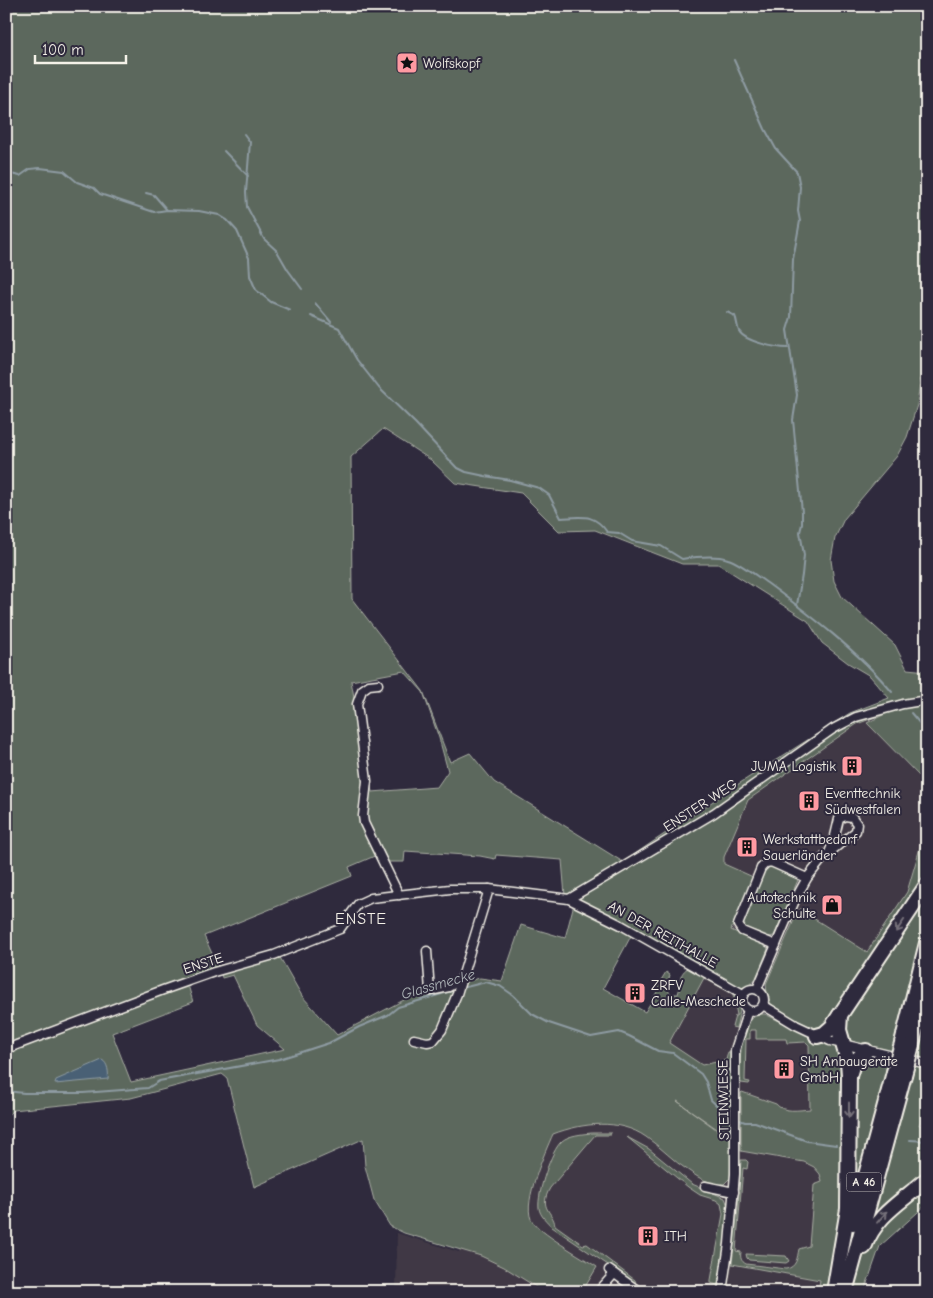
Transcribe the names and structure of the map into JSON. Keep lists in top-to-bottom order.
{
  "streets": {
    "highway": ["A 46"],
    "street": [
      "ENSTER WEG",
      "AN DER REITHALLE",
      "ENSTE",
      "STEINWIESE"
    ]
  },
  "crossings": [
    ["ENSTER WEG", "AN DER REITHALLE"],
    ["ENSTER WEG", "ENSTE"],
    ["AN DER REITHALLE", "ENSTE"],
    ["AN DER REITHALLE", "STEINWIESE"]
  ],
  "districts": ["ENSTE"],
  "water": ["Glassmecke"],
  "places": {
    "place": ["Wolfskopf"],
    "building": [
      "JUMA Logistik",
      "Eventtechnik Südwestfalen",
      "Werkstattbedarf Sauerländer",
      "ZRFV Calle-Meschede",
      "SH Anbaugeräte GmbH",
      "ITH"
    ],
    "shop": ["Autotechnik Schulte"]
  },
  "scale_bar": "100 m"
}
